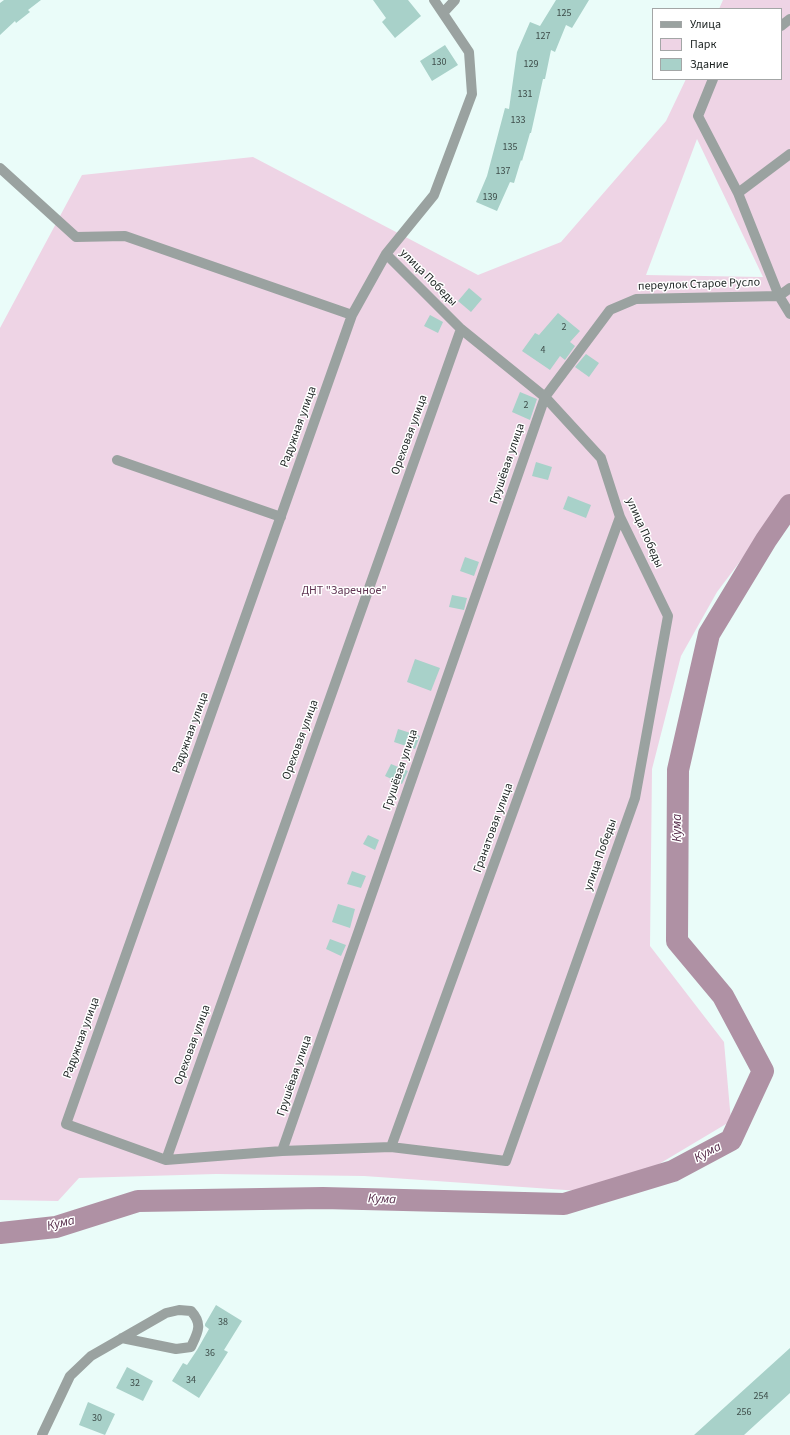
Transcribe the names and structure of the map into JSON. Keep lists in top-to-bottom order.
{
  "streets": {
    "street": [
      "улица Победы",
      "переулок Старое Русло",
      "Радужная улица",
      "Ореховая улица",
      "Грушёвая улица",
      "Гранатовая улица"
    ]
  },
  "crossings": [
    ["улица Победы", "переулок Старое Русло"],
    ["улица Победы", "Радужная улица"],
    ["улица Победы", "Ореховая улица"],
    ["улица Победы", "Грушёвая улица"],
    ["улица Победы", "Гранатовая улица"],
    ["переулок Старое Русло", "Грушёвая улица"],
    ["Радужная улица", "Ореховая улица"]
  ],
  "water": ["Кума"],
  "parks": ["ДНТ \"Заречное\""],
  "house_numbers": [
    "125",
    "127",
    "130",
    "129",
    "131",
    "133",
    "135",
    "137",
    "139",
    "2",
    "4",
    "2",
    "38",
    "36",
    "34",
    "32",
    "254",
    "256",
    "30"
  ],
  "legend": ["Улица", "Парк", "Здание"]
}
